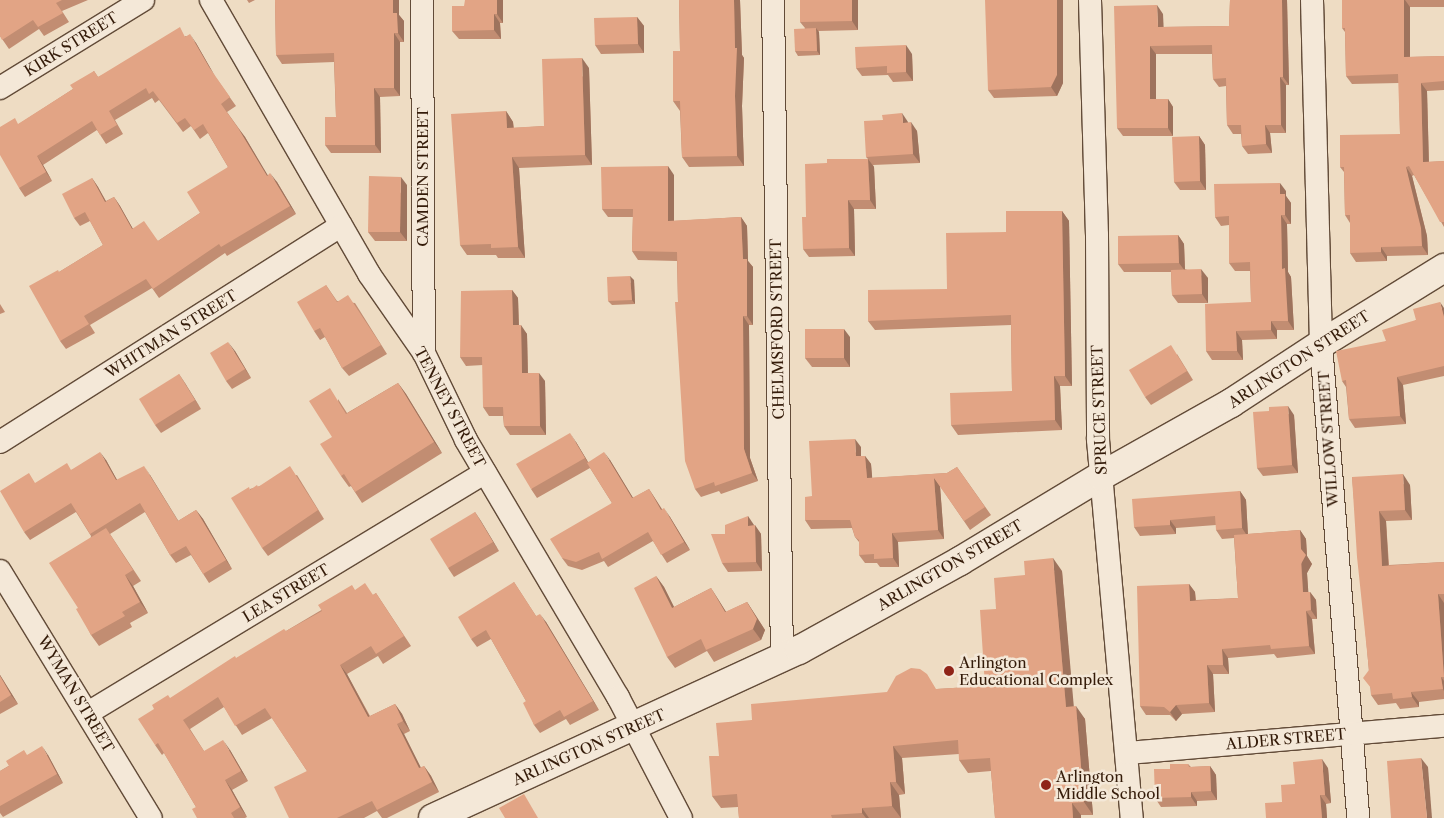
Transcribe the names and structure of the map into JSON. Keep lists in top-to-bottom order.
{
  "streets": {
    "street": [
      "KIRK STREET",
      "CAMDEN STREET",
      "CHELMSFORD STREET",
      "WHITMAN STREET",
      "ARLINGTON STREET",
      "TENNEY STREET",
      "SPRUCE STREET",
      "WILLOW STREET",
      "LEA STREET",
      "WYMAN STREET",
      "ALDER STREET"
    ]
  },
  "crossings": [
    ["CAMDEN STREET", "TENNEY STREET"],
    ["CHELMSFORD STREET", "ARLINGTON STREET"],
    ["WHITMAN STREET", "TENNEY STREET"],
    ["ARLINGTON STREET", "TENNEY STREET"],
    ["ARLINGTON STREET", "SPRUCE STREET"],
    ["ARLINGTON STREET", "WILLOW STREET"],
    ["TENNEY STREET", "LEA STREET"],
    ["SPRUCE STREET", "ALDER STREET"],
    ["WILLOW STREET", "ALDER STREET"],
    ["LEA STREET", "WYMAN STREET"]
  ],
  "places": ["Arlington Educational Complex", "Arlington Middle School"]
}
